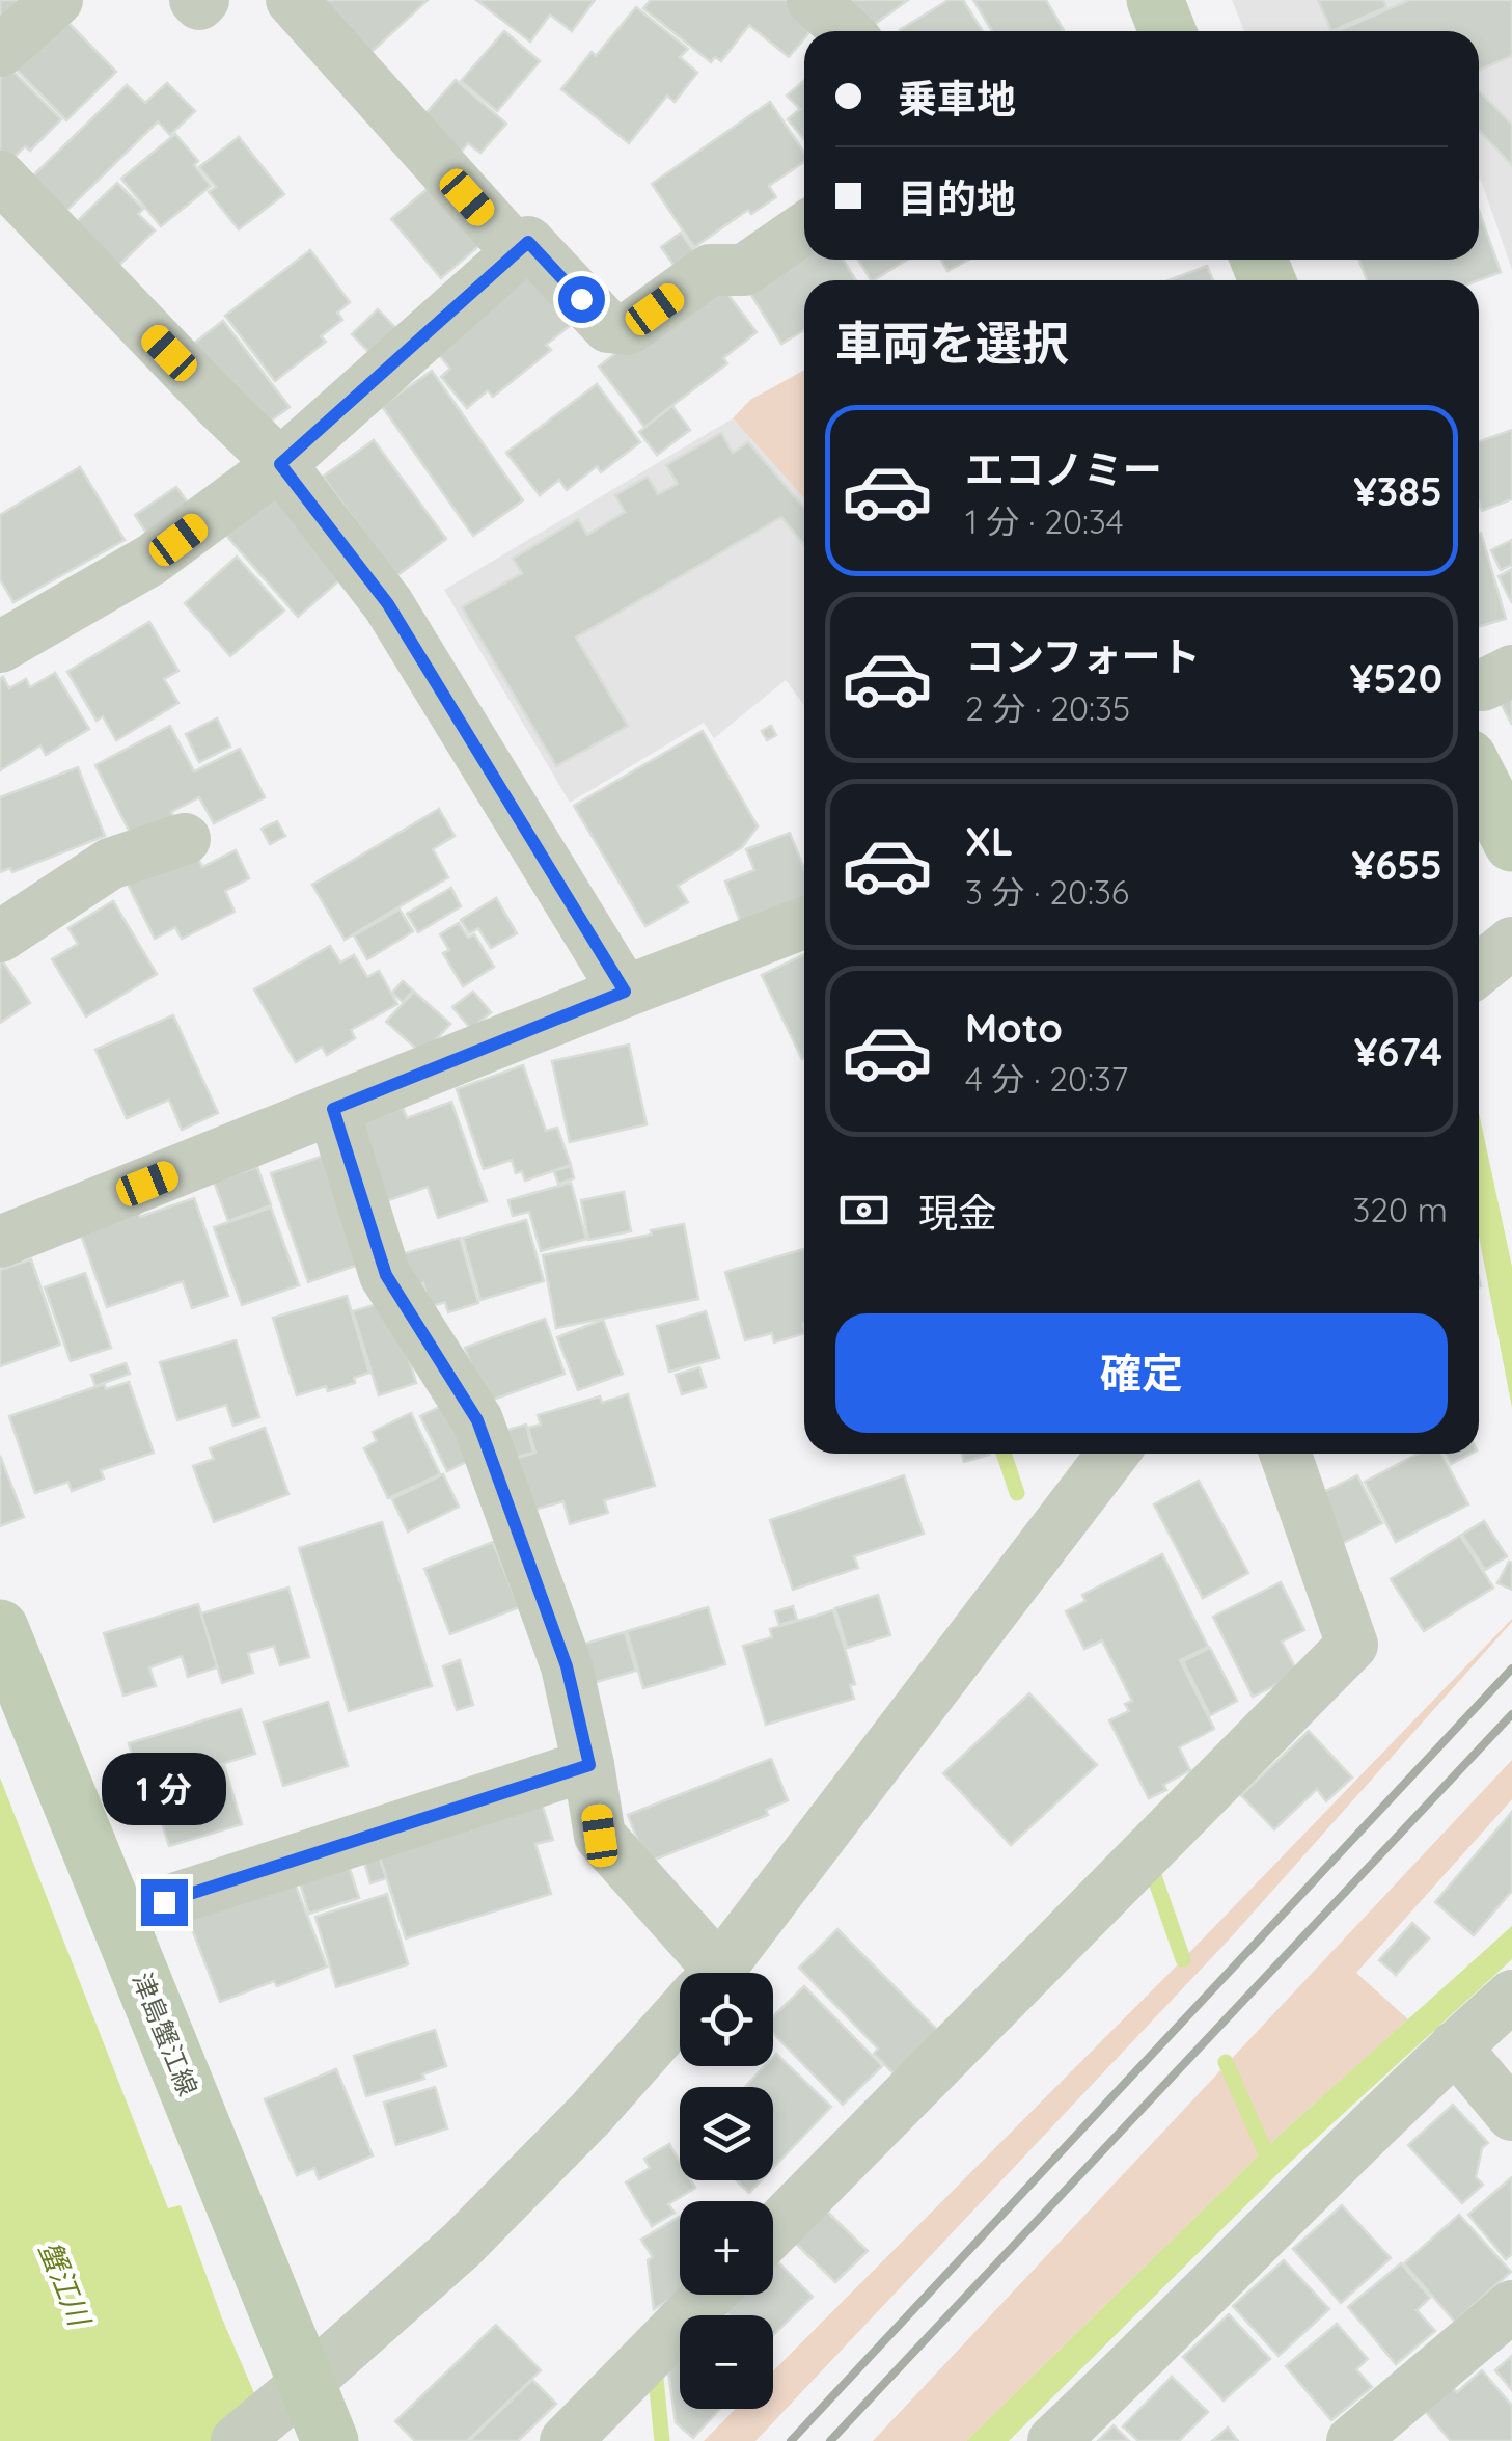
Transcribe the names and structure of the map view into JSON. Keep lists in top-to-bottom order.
{
  "streets": {
    "main road": ["津島蟹江線"]
  },
  "water": ["蟹江川"],
  "page": {
    "banner": ["乗車地", "目的地"],
    "heading": "車両を選択",
    "list": [
      {
        "name": "エコノミー",
        "note": "1 分 · 20:34",
        "value": "¥385"
      },
      {
        "name": "コンフォート",
        "note": "2 分 · 20:35",
        "value": "¥520"
      },
      {
        "name": "XL",
        "note": "3 分 · 20:36",
        "value": "¥655"
      },
      {
        "name": "Moto",
        "note": "4 分 · 20:37",
        "value": "¥674"
      }
    ],
    "pay": ["現金", "320 m"],
    "buttons": "確定",
    "bubble": "1 分",
    "map_buttons": ["+", "−"]
  }
}
